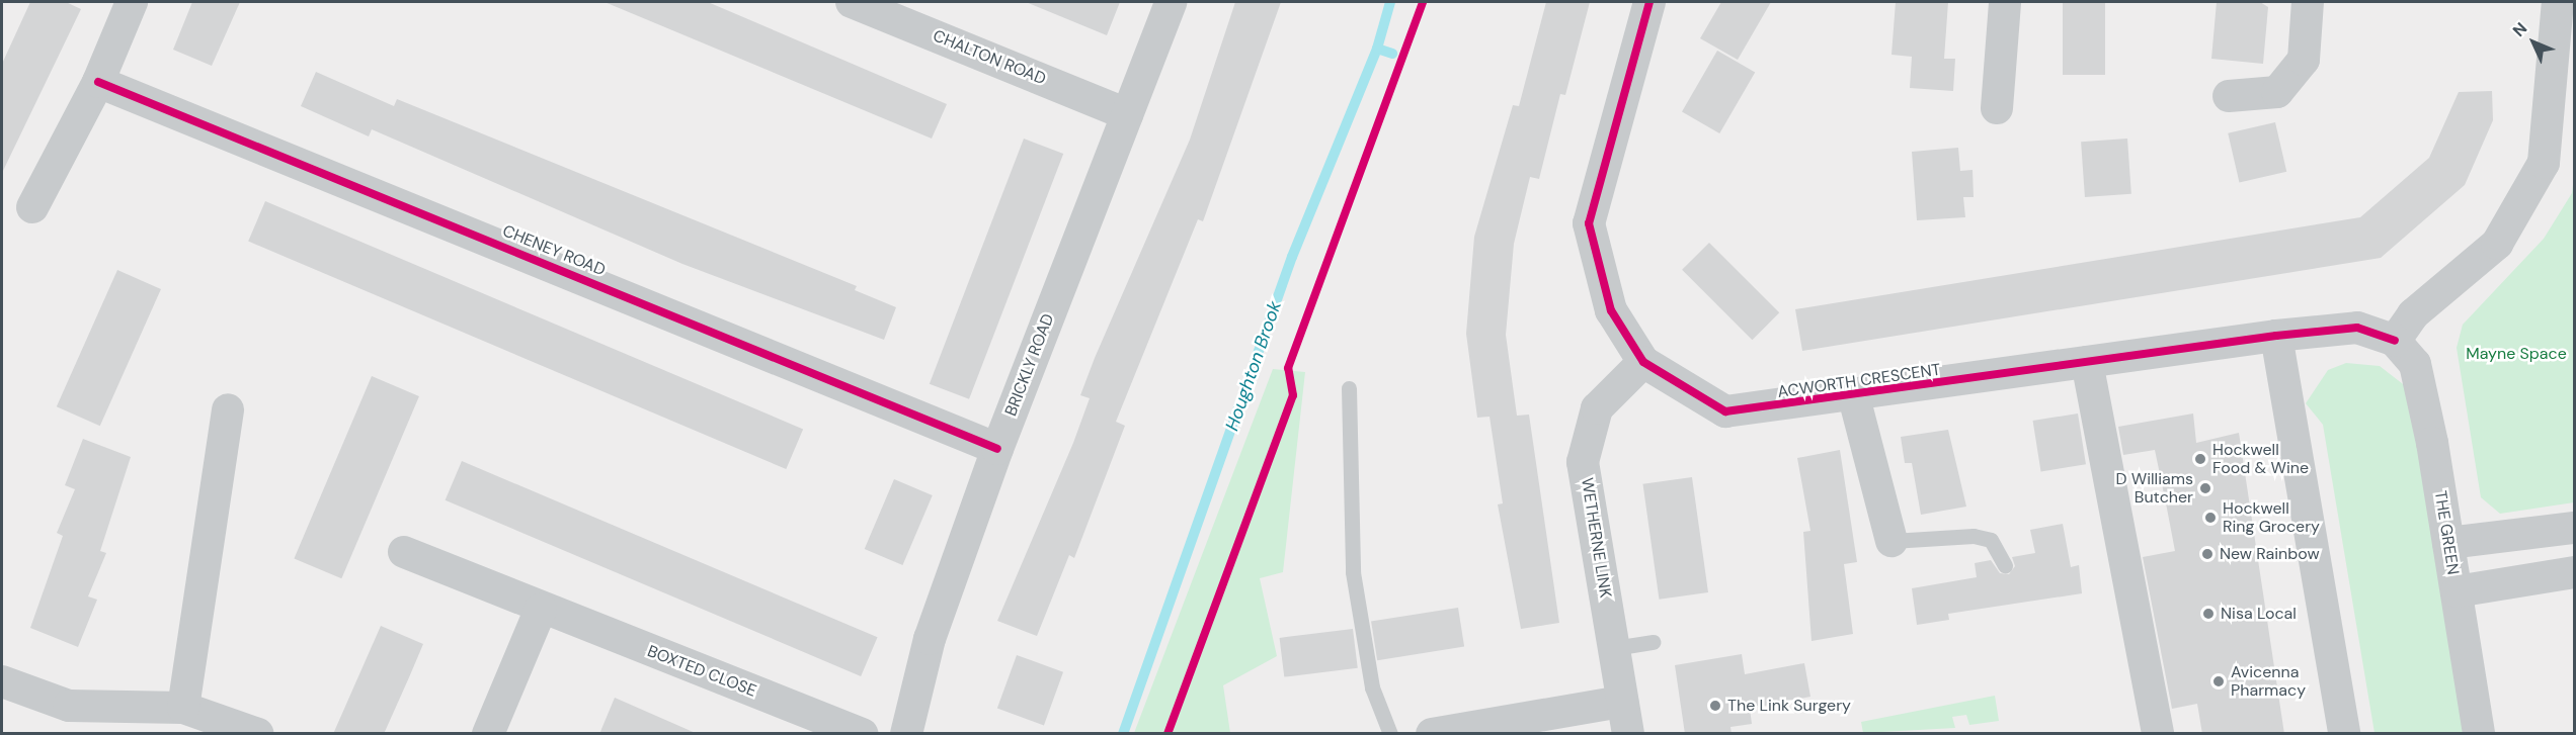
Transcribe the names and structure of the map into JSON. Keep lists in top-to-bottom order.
{
  "streets": {
    "street": [
      "CHALTON ROAD",
      "CHENEY ROAD",
      "BRICKLY ROAD",
      "ACWORTH CRESCENT",
      "THE GREEN",
      "WETHERNE LINK",
      "BOXTED CLOSE"
    ]
  },
  "crossings": [
    ["CHALTON ROAD", "BRICKLY ROAD"],
    ["CHENEY ROAD", "BRICKLY ROAD"],
    ["ACWORTH CRESCENT", "THE GREEN"],
    ["ACWORTH CRESCENT", "WETHERNE LINK"]
  ],
  "water": ["Houghton Brook"],
  "parks": ["Mayne Space"],
  "places": [
    "Hockwell Food & Wine",
    "D Williams Butcher",
    "Hockwell Ring Grocery",
    "New Rainbow",
    "Nisa Local",
    "Avicenna Pharmacy",
    "The Link Surgery"
  ],
  "north": "top left"
}
